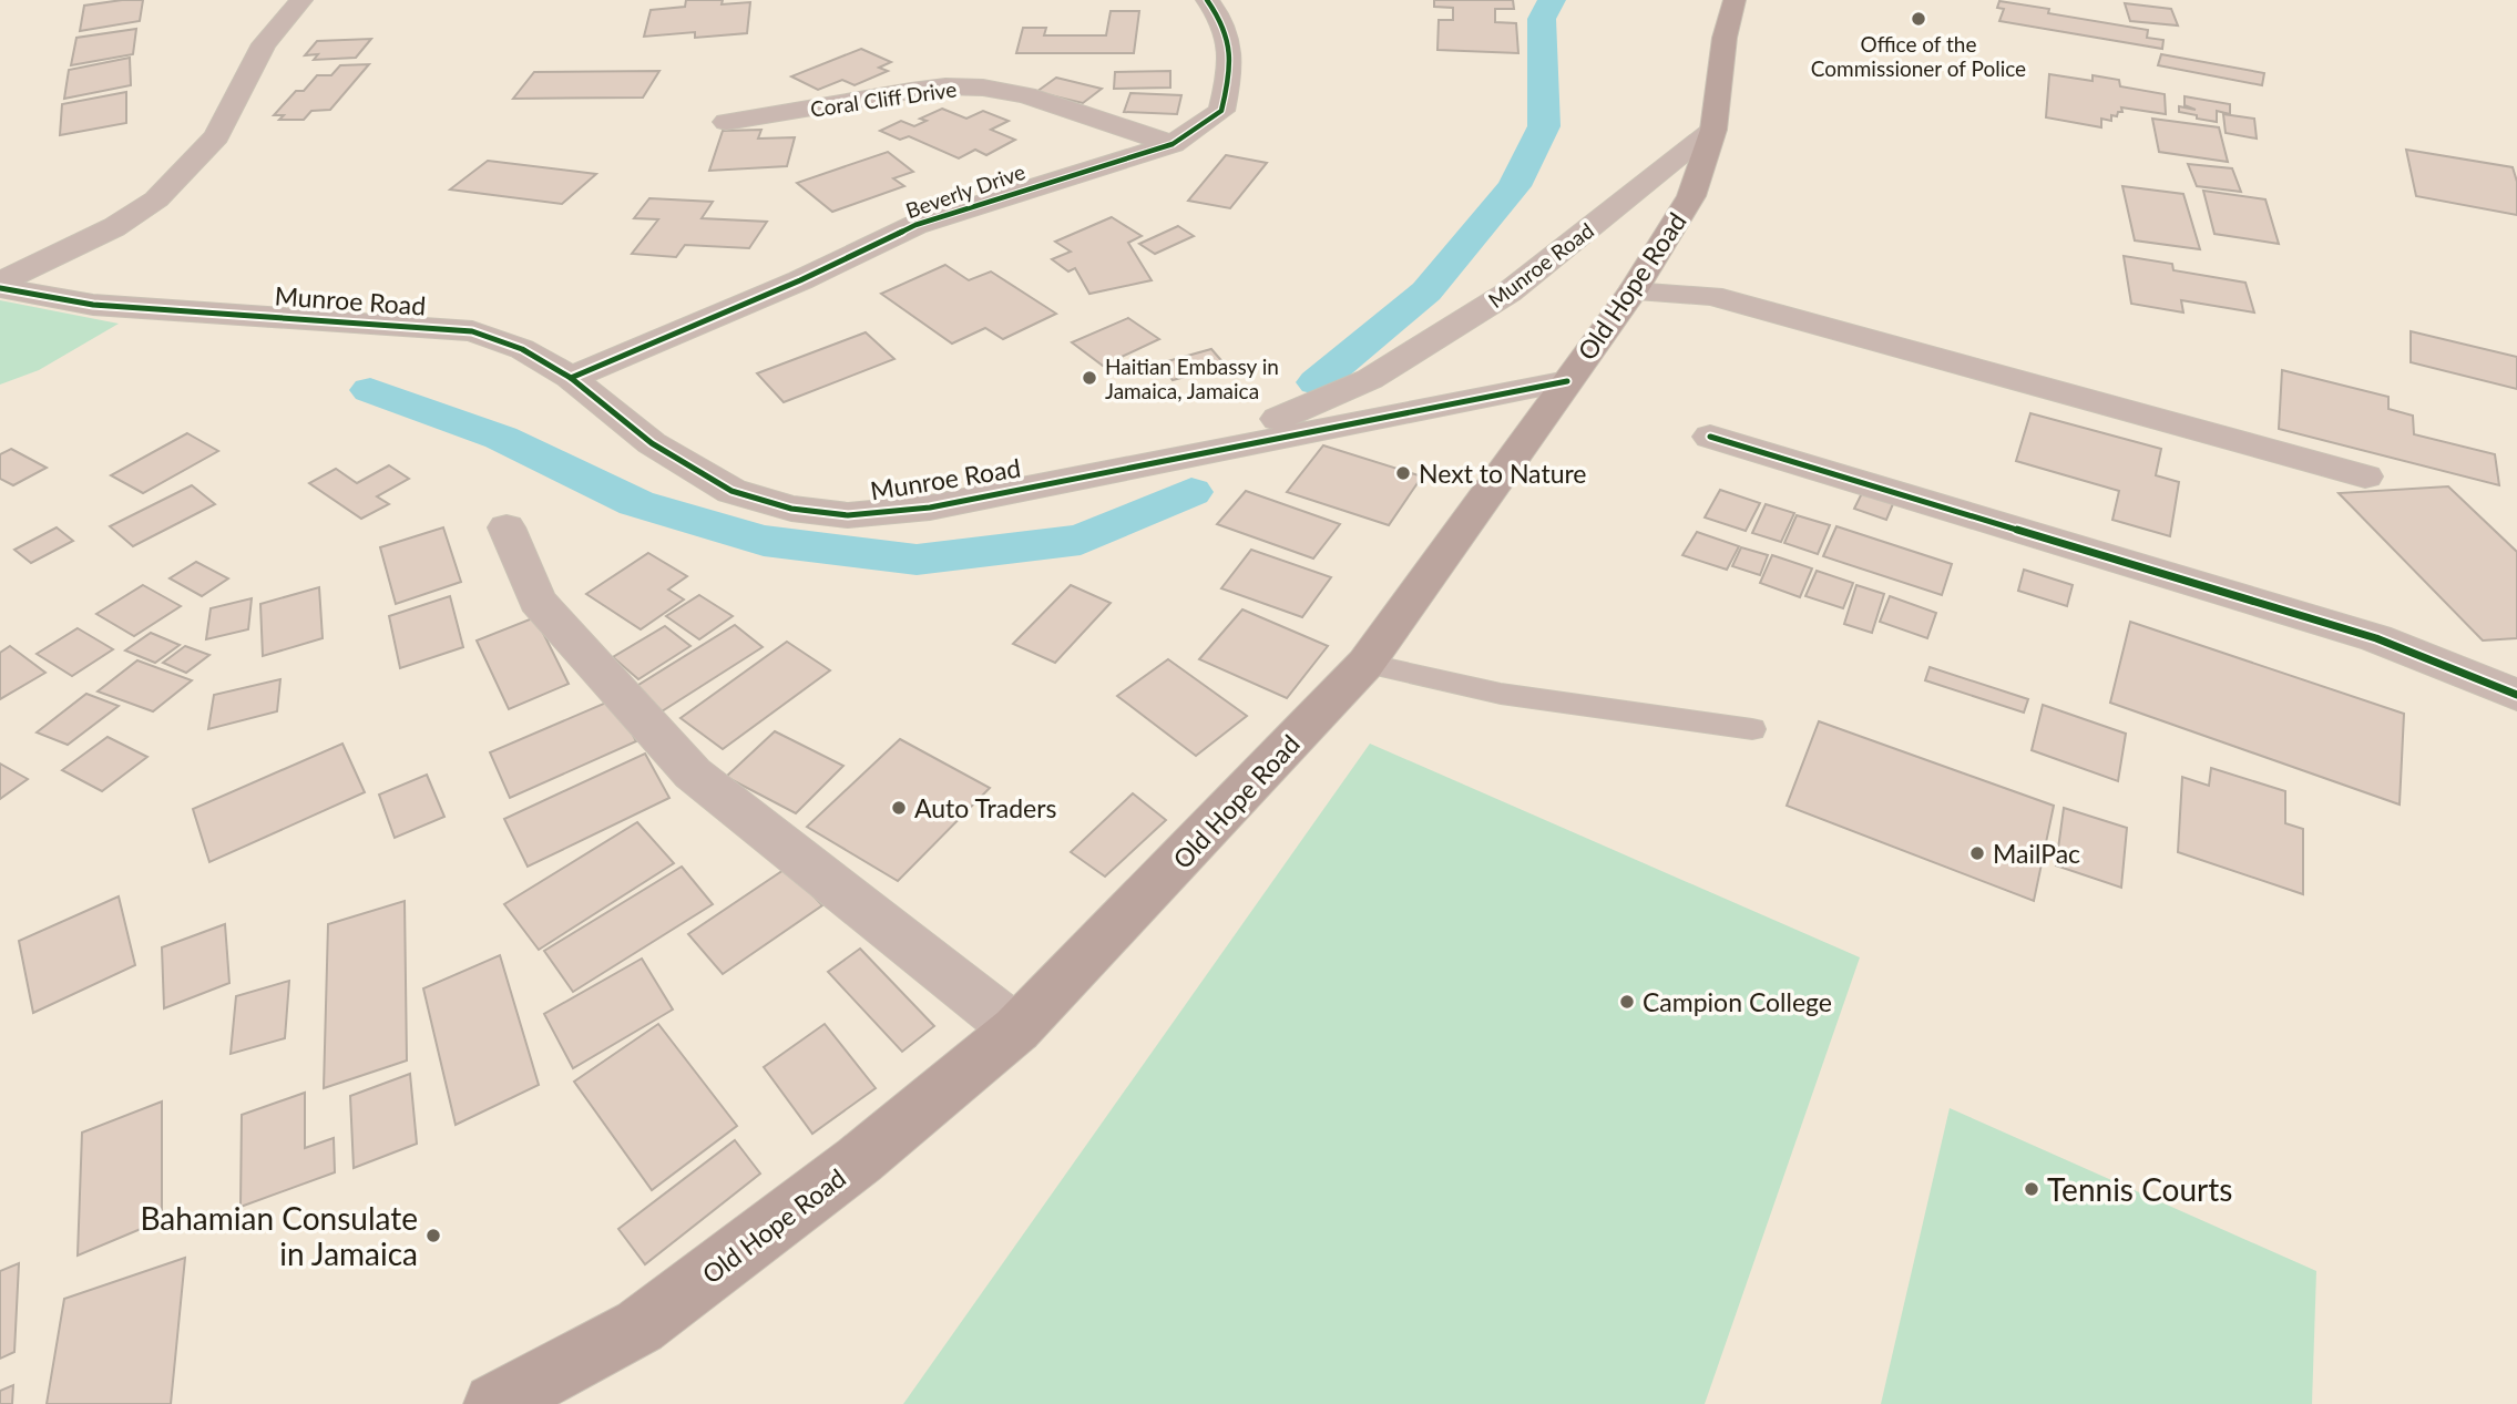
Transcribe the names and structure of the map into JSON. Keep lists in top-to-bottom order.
{
  "streets": {
    "main road": ["Old Hope Road"],
    "street": ["Coral Cliff Drive", "Beverly Drive", "Munroe Road"]
  },
  "crossings": [
    ["Coral Cliff Drive", "Beverly Drive"],
    ["Beverly Drive", "Munroe Road"],
    ["Munroe Road", "Old Hope Road"]
  ],
  "places": [
    "Office of the Commissioner of Police",
    "Haitian Embassy in Jamaica, Jamaica",
    "Next to Nature",
    "Auto Traders",
    "MailPac",
    "Campion College",
    "Tennis Courts",
    "Bahamian Consulate in Jamaica"
  ]
}
